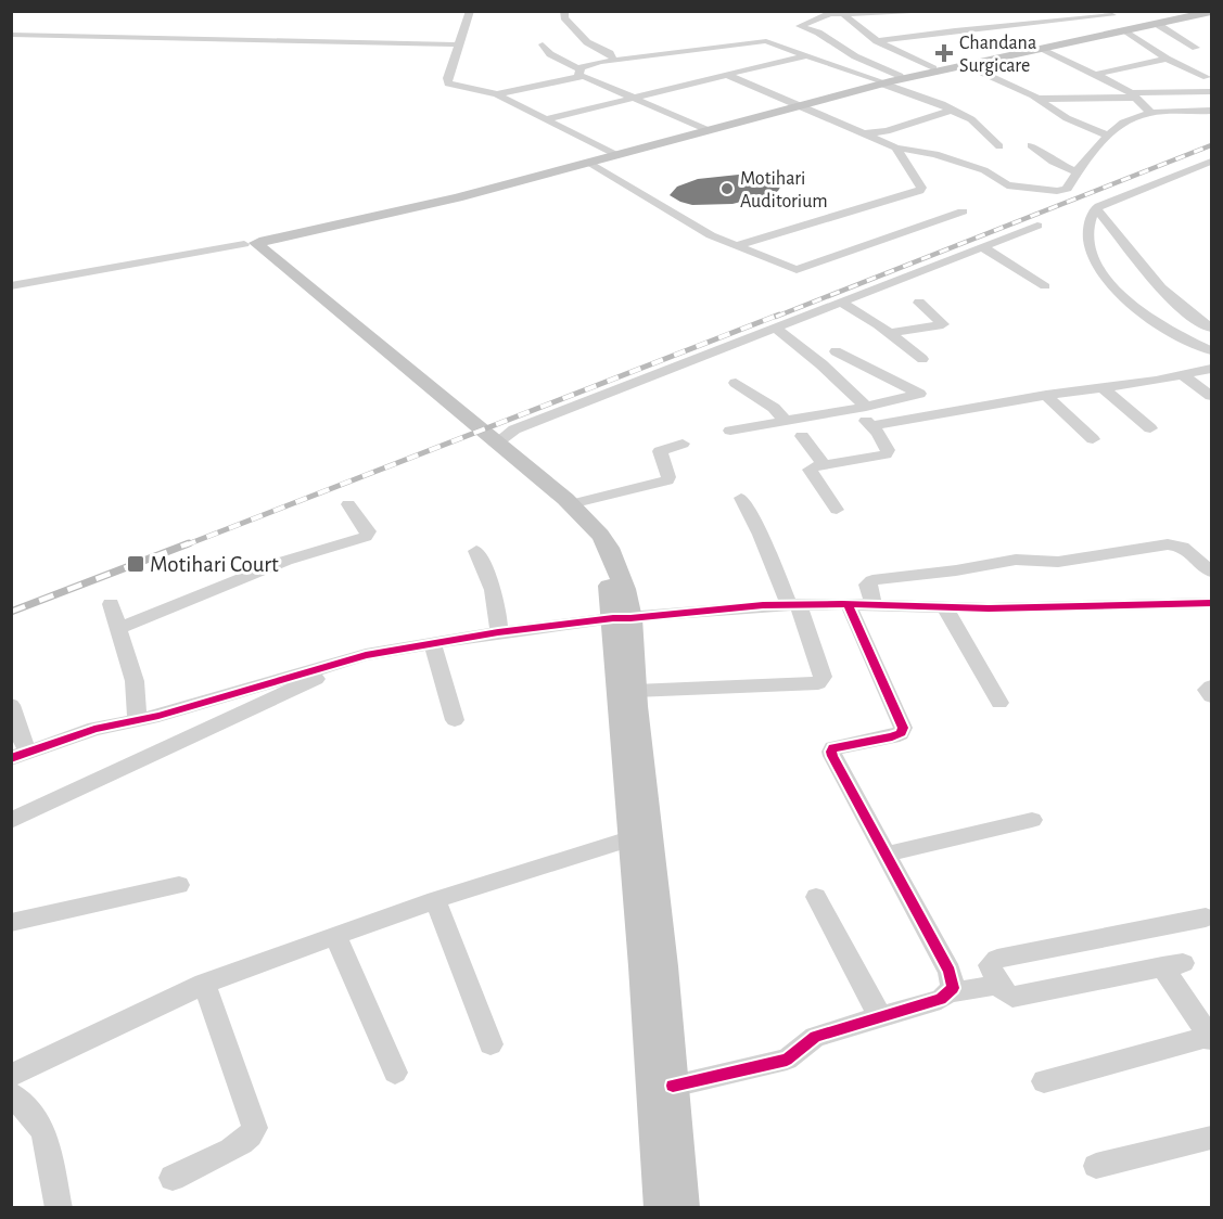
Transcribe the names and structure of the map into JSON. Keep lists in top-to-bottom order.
{
  "places": {
    "health": ["Chandana Surgicare"],
    "other": ["Motihari Auditorium"],
    "transit": ["Motihari Court"]
  }
}
